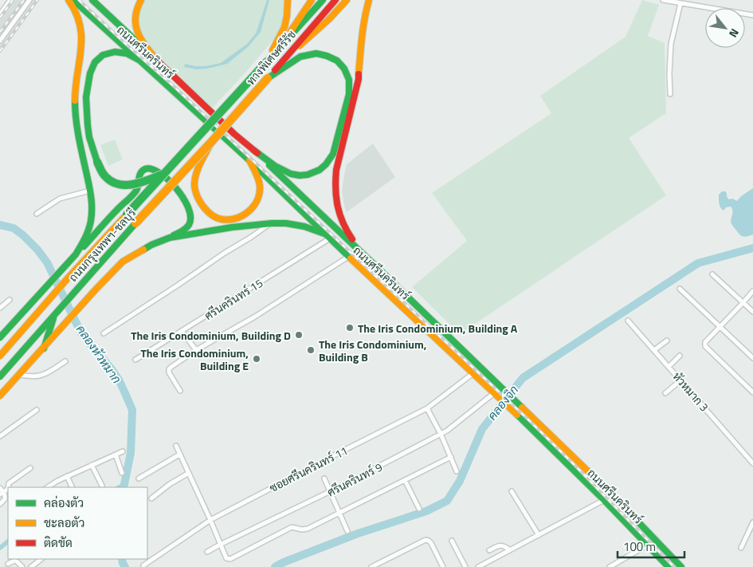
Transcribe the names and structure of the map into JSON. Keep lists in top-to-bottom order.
{
  "streets": {
    "main road": ["ถนนศรีนครินทร์", "ทางพิเศษศรีรัช", "ถนนกรุงเทพฯ-ชลบุรี"],
    "street": [
      "ศรีนครินทร์ 15",
      "หัวหมาก 3",
      "ซอยศรีนครินทร์ 11",
      "ศรีนครินทร์ 9"
    ]
  },
  "crossings": [
    ["ถนนศรีนครินทร์", "ศรีนครินทร์ 15"],
    ["ถนนศรีนครินทร์", "ซอยศรีนครินทร์ 11"],
    ["ถนนศรีนครินทร์", "ศรีนครินทร์ 9"],
    ["ทางพิเศษศรีรัช", "ถนนกรุงเทพฯ-ชลบุรี"]
  ],
  "water": ["คลองหัวหมาก", "คลองจิก"],
  "places": [
    "The Iris Condominium, Building A",
    "The Iris Condominium, Building D",
    "The Iris Condominium, Building B",
    "The Iris Condominium, Building E"
  ],
  "legend": ["คล่องตัว", "ชะลอตัว", "ติดขัด"],
  "scale_bar": "100 m",
  "north": "bottom right"
}
